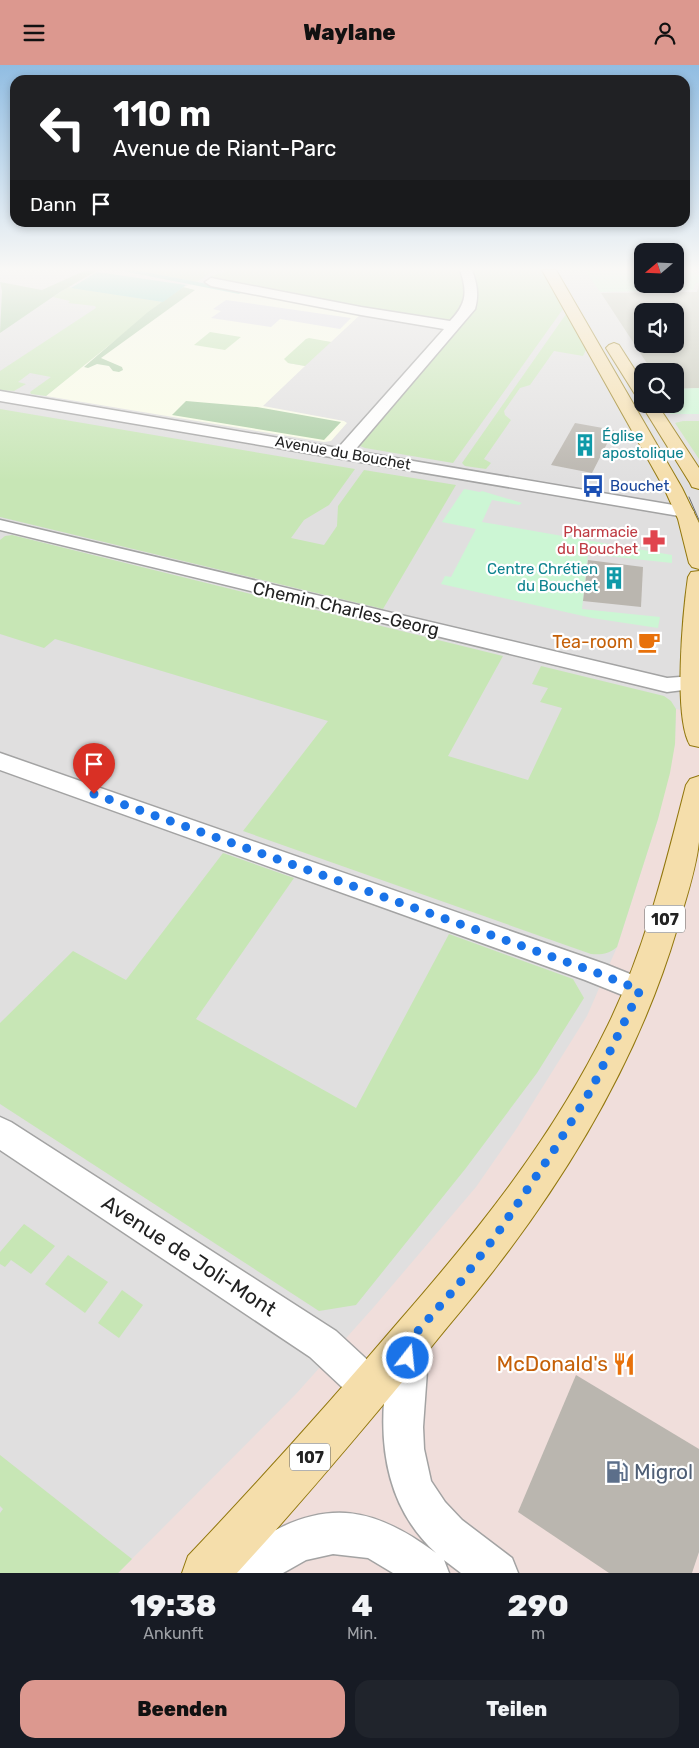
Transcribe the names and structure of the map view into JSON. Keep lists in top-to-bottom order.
{
  "streets": {
    "main road": ["107"],
    "street": ["Avenue du Bouchet", "Chemin Charles-Georg", "Avenue de Joli-Mont"]
  },
  "crossings": [
    ["107", "Avenue de Joli-Mont"]
  ],
  "places": {
    "building": ["Église apostolique", "Centre Chrétien du Bouchet"],
    "bus stop": ["Bouchet"],
    "pharmacy": ["Pharmacie du Bouchet"],
    "cafe": ["Tea-room"],
    "restaurant": ["McDonald's"],
    "fuel station": ["Migrol"]
  },
  "north": "left",
  "page": {
    "header": "Waylane",
    "turn": ["110 m", "Avenue de Riant-Parc"],
    "then": "Dann",
    "eta": [
      "19:38",
      "Ankunft",
      "4",
      "Min.",
      "290",
      "m"
    ],
    "buttons": ["Beenden", "Teilen"]
  }
}
